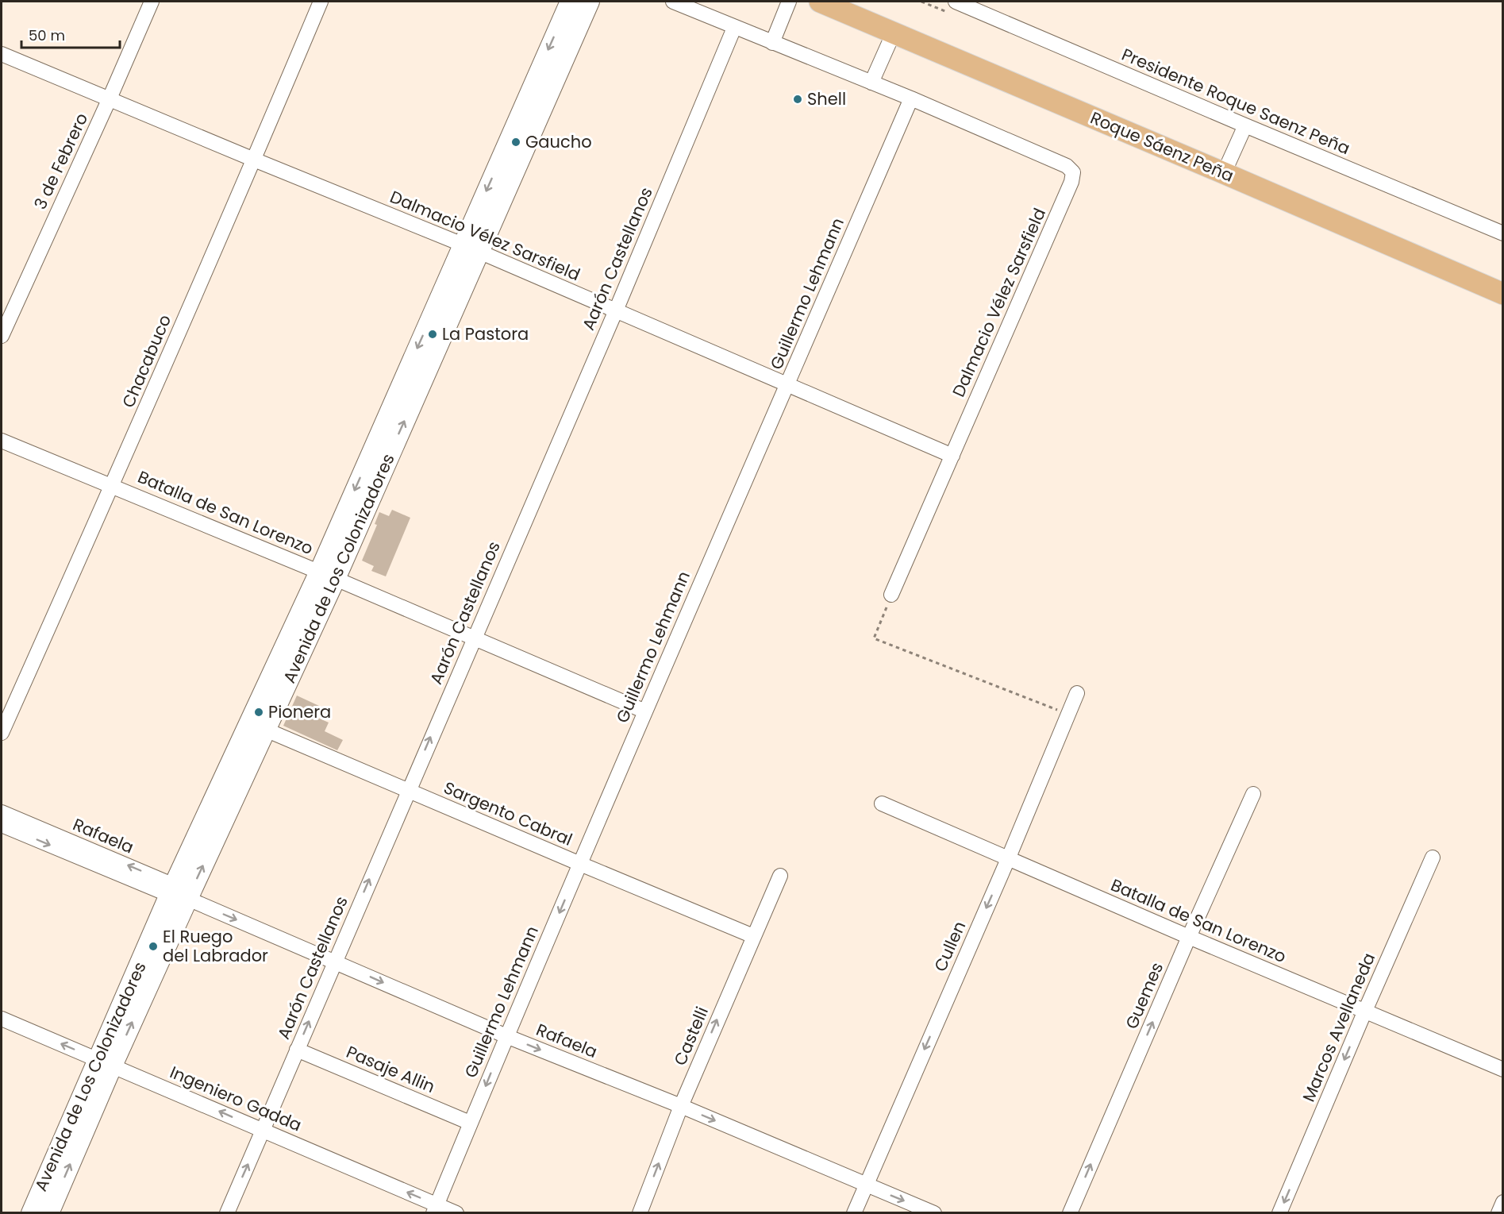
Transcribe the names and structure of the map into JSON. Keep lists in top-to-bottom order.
{
  "streets": {
    "main road": ["Roque Sáenz Peña", "Avenida de Los Colonizadores"],
    "street": [
      "Presidente Roque Saenz Peña",
      "3 de Febrero",
      "Dalmacio Vélez Sarsfield",
      "Aarón Castellanos",
      "Guillermo Lehmann",
      "Chacabuco",
      "Batalla de San Lorenzo",
      "Sargento Cabral",
      "Rafaela",
      "Cullen",
      "Guemes",
      "Marcos Avellaneda",
      "Castelli",
      "Pasaje Allin",
      "Ingeniero Gadda"
    ]
  },
  "crossings": [
    ["3 de Febrero", "Dalmacio Vélez Sarsfield"],
    ["Dalmacio Vélez Sarsfield", "Aarón Castellanos"],
    ["Dalmacio Vélez Sarsfield", "Guillermo Lehmann"],
    ["Dalmacio Vélez Sarsfield", "Chacabuco"],
    ["Dalmacio Vélez Sarsfield", "Avenida de Los Colonizadores"],
    ["Aarón Castellanos", "Batalla de San Lorenzo"],
    ["Aarón Castellanos", "Sargento Cabral"],
    ["Aarón Castellanos", "Rafaela"],
    ["Aarón Castellanos", "Pasaje Allin"],
    ["Aarón Castellanos", "Ingeniero Gadda"],
    ["Guillermo Lehmann", "Batalla de San Lorenzo"],
    ["Guillermo Lehmann", "Sargento Cabral"],
    ["Guillermo Lehmann", "Rafaela"],
    ["Guillermo Lehmann", "Pasaje Allin"],
    ["Guillermo Lehmann", "Ingeniero Gadda"],
    ["Chacabuco", "Batalla de San Lorenzo"],
    ["Batalla de San Lorenzo", "Avenida de Los Colonizadores"],
    ["Batalla de San Lorenzo", "Cullen"],
    ["Batalla de San Lorenzo", "Guemes"],
    ["Batalla de San Lorenzo", "Marcos Avellaneda"],
    ["Avenida de Los Colonizadores", "Sargento Cabral"],
    ["Avenida de Los Colonizadores", "Rafaela"],
    ["Avenida de Los Colonizadores", "Ingeniero Gadda"],
    ["Sargento Cabral", "Castelli"],
    ["Rafaela", "Cullen"],
    ["Rafaela", "Castelli"]
  ],
  "one_way": [
    "Aarón Castellanos",
    "Cullen",
    "Guemes",
    "Marcos Avellaneda",
    "Castelli",
    "Ingeniero Gadda"
  ],
  "places": [
    "Shell",
    "Gaucho",
    "La Pastora",
    "Pionera",
    "El Ruego del Labrador"
  ],
  "scale_bar": "50 m"
}
